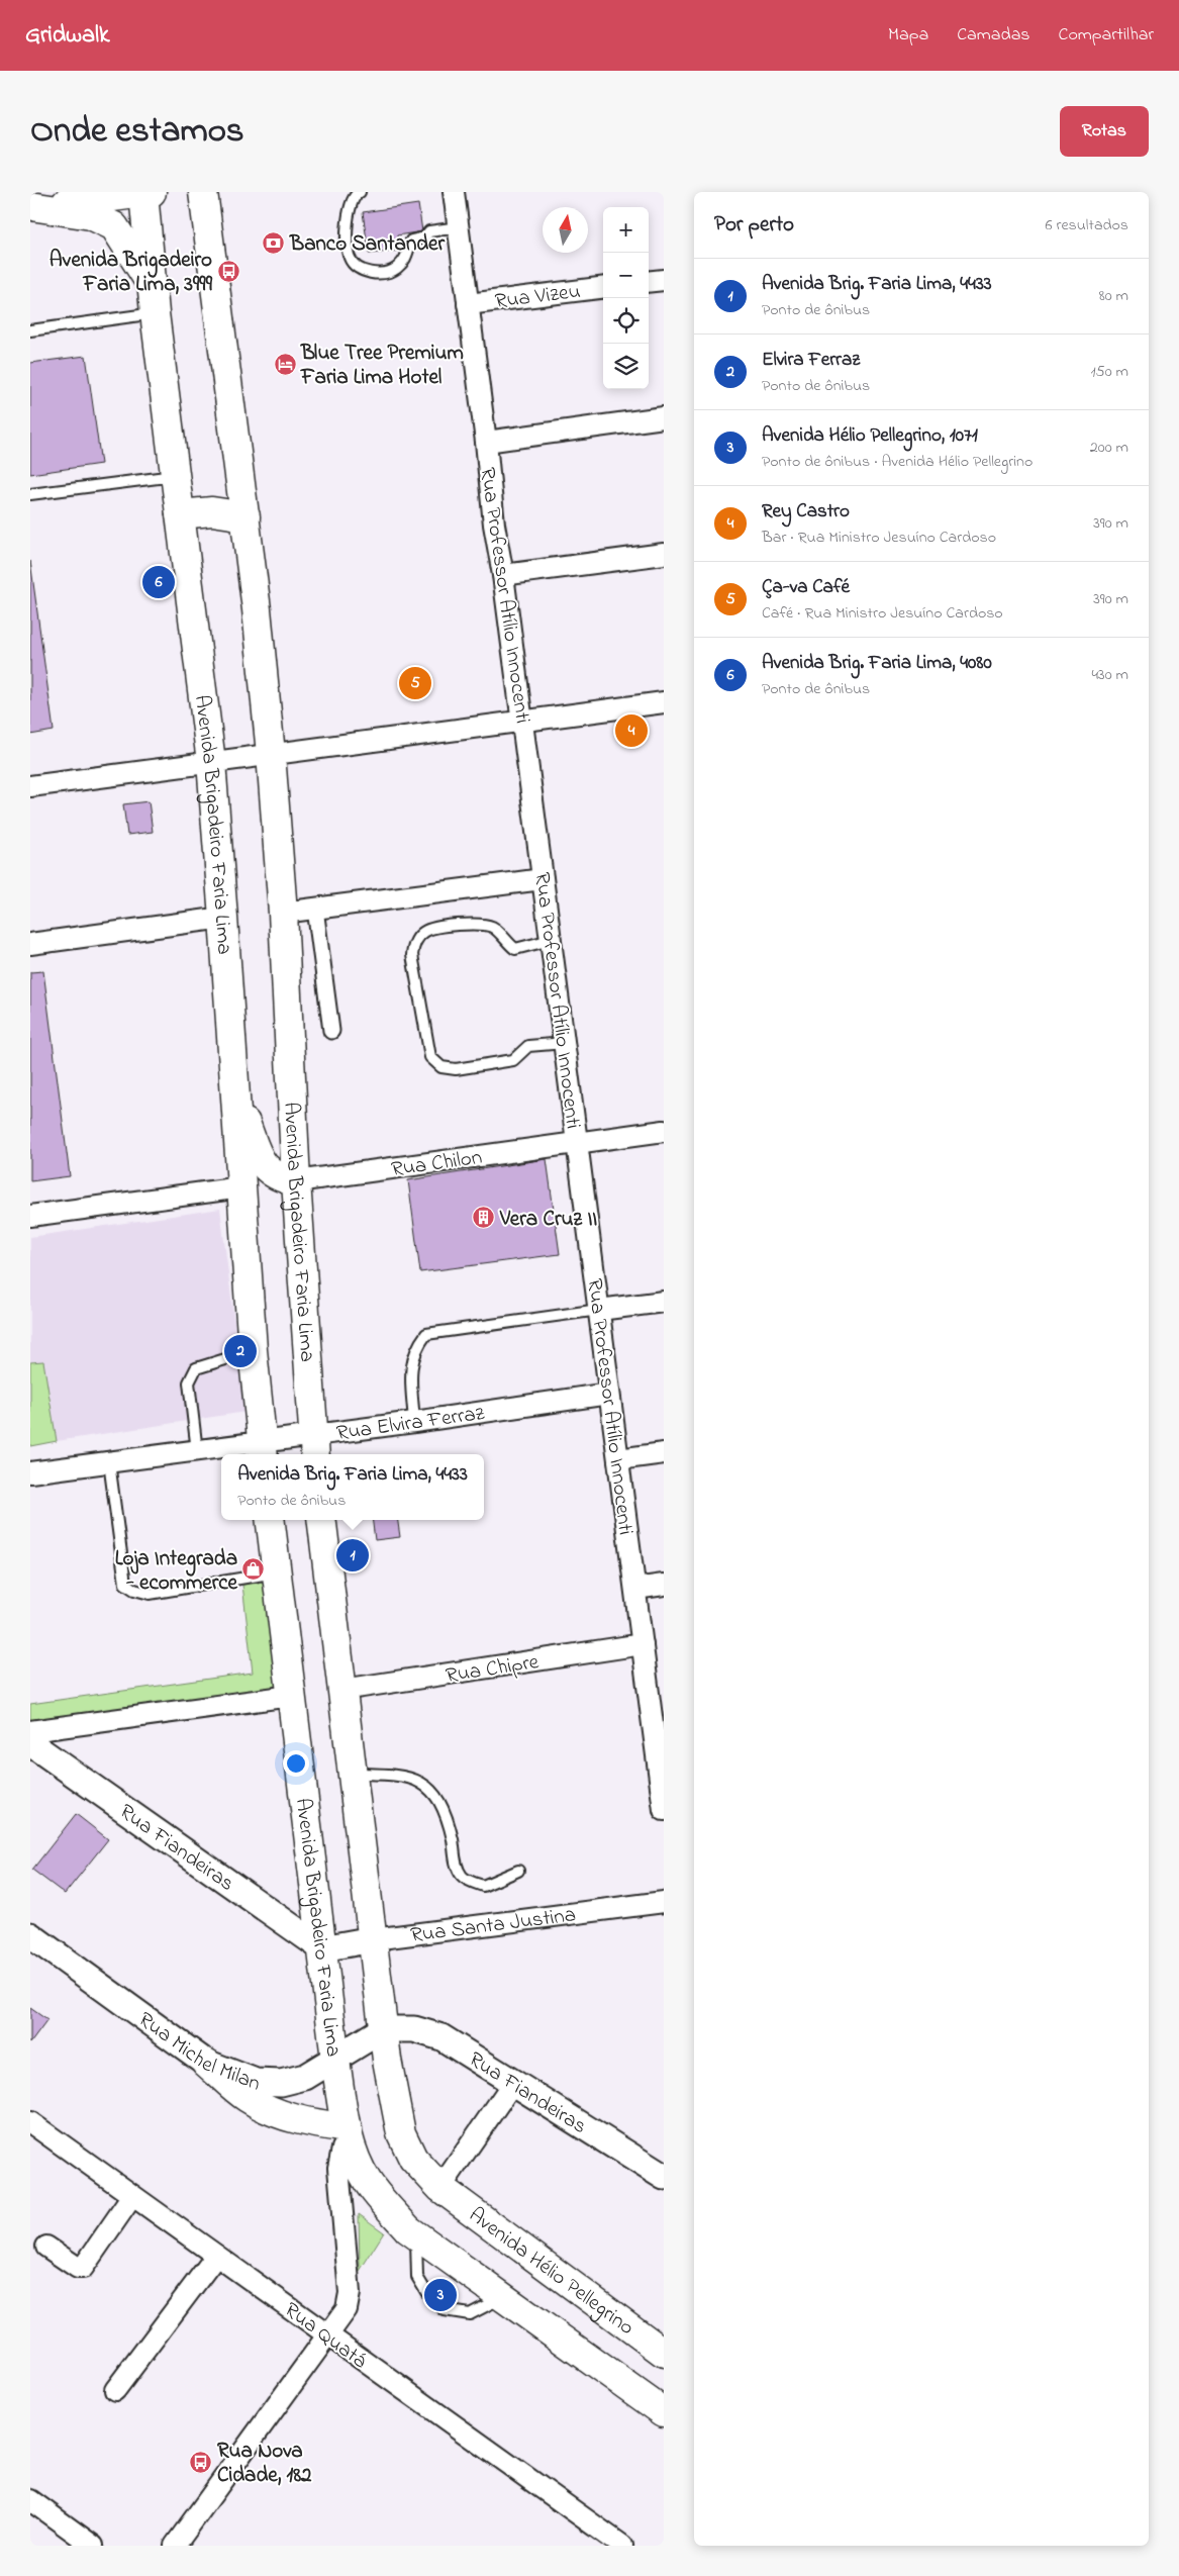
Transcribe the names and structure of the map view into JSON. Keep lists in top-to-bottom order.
{
  "streets": {
    "main road": ["Avenida Brigadeiro Faria Lima", "Avenida Hélio Pellegrino"],
    "street": [
      "Rua Vizeu",
      "Rua Professor Atílio Innocenti",
      "Rua Chilon",
      "Rua Elvira Ferraz",
      "Rua Chipre",
      "Rua Fiandeiras",
      "Rua Santa Justina",
      "Rua Michel Milan",
      "Rua Quatá"
    ]
  },
  "crossings": [
    ["Rua Vizeu", "Rua Professor Atílio Innocenti"],
    ["Rua Professor Atílio Innocenti", "Rua Chilon"],
    ["Rua Professor Atílio Innocenti", "Rua Elvira Ferraz"],
    ["Rua Professor Atílio Innocenti", "Rua Chipre"],
    ["Avenida Brigadeiro Faria Lima", "Rua Chilon"],
    ["Avenida Brigadeiro Faria Lima", "Rua Elvira Ferraz"],
    ["Avenida Brigadeiro Faria Lima", "Rua Fiandeiras"],
    ["Avenida Brigadeiro Faria Lima", "Rua Santa Justina"],
    ["Avenida Brigadeiro Faria Lima", "Rua Michel Milan"],
    ["Rua Fiandeiras", "Rua Santa Justina"],
    ["Rua Fiandeiras", "Rua Michel Milan"]
  ],
  "places": {
    "bank": ["Banco Santander"],
    "bus stop": ["Avenida Brigadeiro Faria Lima, 3999", "Rua Nova Cidade, 182"],
    "hotel": ["Blue Tree Premium Faria Lima Hotel"],
    "building": ["Vera Cruz II"],
    "shop": ["Loja Integrada - ecommerce"]
  },
  "north": "top",
  "page": {
    "header": "Gridwalk",
    "nav": ["Mapa", "Camadas", "Compartilhar"],
    "title": "Onde estamos",
    "buttons": "Rotas",
    "heading": ["Por perto", "6 resultados"],
    "map_buttons": ["+", "−"],
    "list": [
      {
        "mark": "1",
        "name": "Avenida Brig. Faria Lima, 4433",
        "note": "Ponto de ônibus",
        "value": "80 m"
      },
      {
        "mark": "2",
        "name": "Elvira Ferraz",
        "note": "Ponto de ônibus",
        "value": "150 m"
      },
      {
        "mark": "3",
        "name": "Avenida Hélio Pellegrino, 1071",
        "note": "Ponto de ônibus · Avenida Hélio Pellegrino",
        "value": "200 m"
      },
      {
        "mark": "4",
        "name": "Rey Castro",
        "note": "Bar · Rua Ministro Jesuíno Cardoso",
        "value": "390 m"
      },
      {
        "mark": "5",
        "name": "Ça-va Café",
        "note": "Café · Rua Ministro Jesuíno Cardoso",
        "value": "390 m"
      },
      {
        "mark": "6",
        "name": "Avenida Brig. Faria Lima, 4080",
        "note": "Ponto de ônibus",
        "value": "430 m"
      }
    ],
    "pins": [
      "6",
      "5",
      "4",
      "2",
      "1",
      "3"
    ],
    "popup": ["Avenida Brig. Faria Lima, 4433", "Ponto de ônibus"]
  }
}
